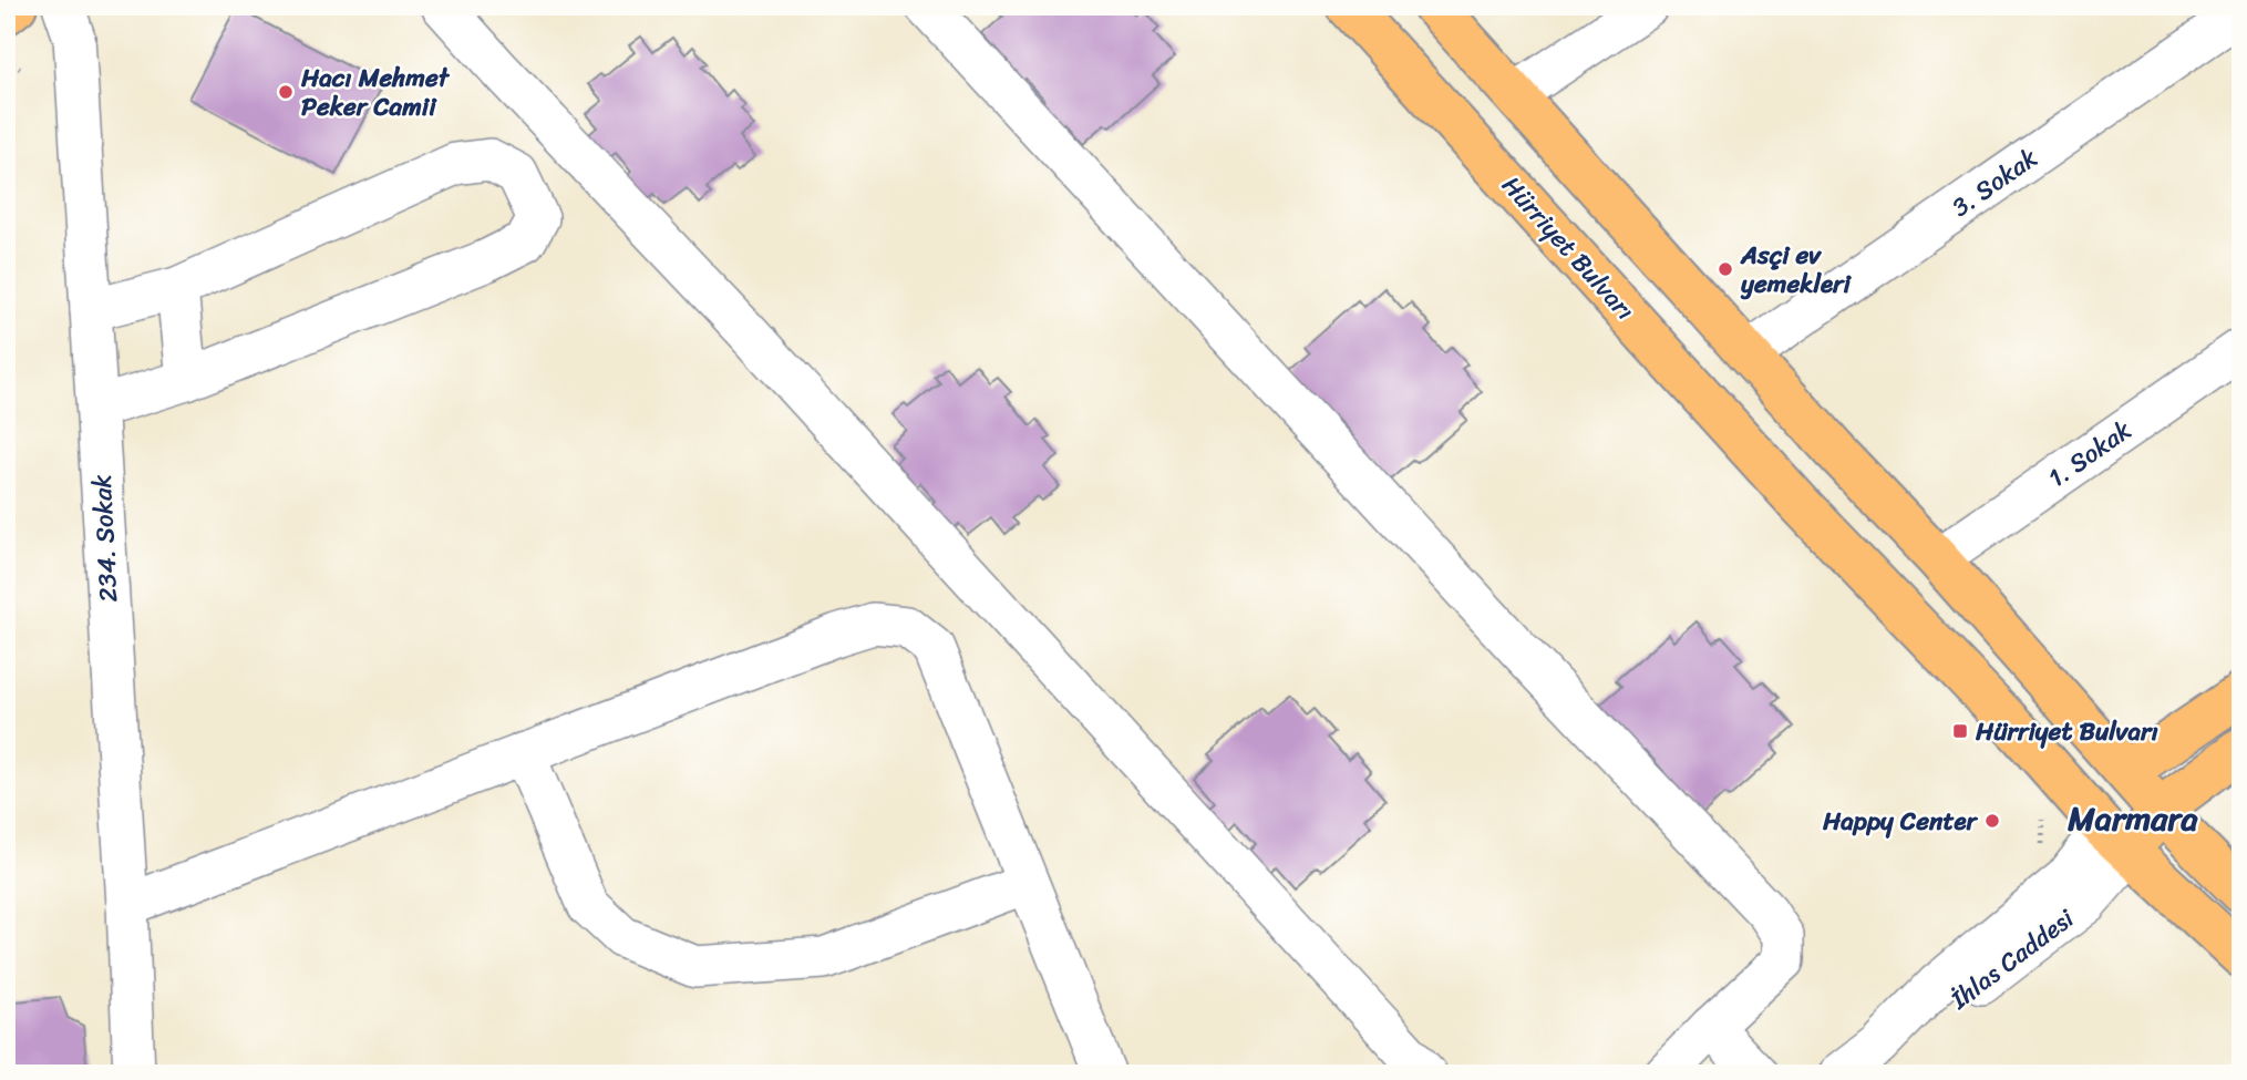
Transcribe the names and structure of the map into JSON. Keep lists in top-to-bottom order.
{
  "streets": {
    "main road": ["Hürriyet Bulvarı"],
    "street": [
      "3. Sokak",
      "1. Sokak",
      "234. Sokak",
      "İhlas Caddesi"
    ]
  },
  "crossings": [
    ["Hürriyet Bulvarı", "İhlas Caddesi"]
  ],
  "districts": ["Marmara"],
  "places": {
    "other": ["Hacı Mehmet Peker Camii", "Asçi ev yemekleri", "Happy Center"],
    "transit": ["Hürriyet Bulvarı"]
  }
}
